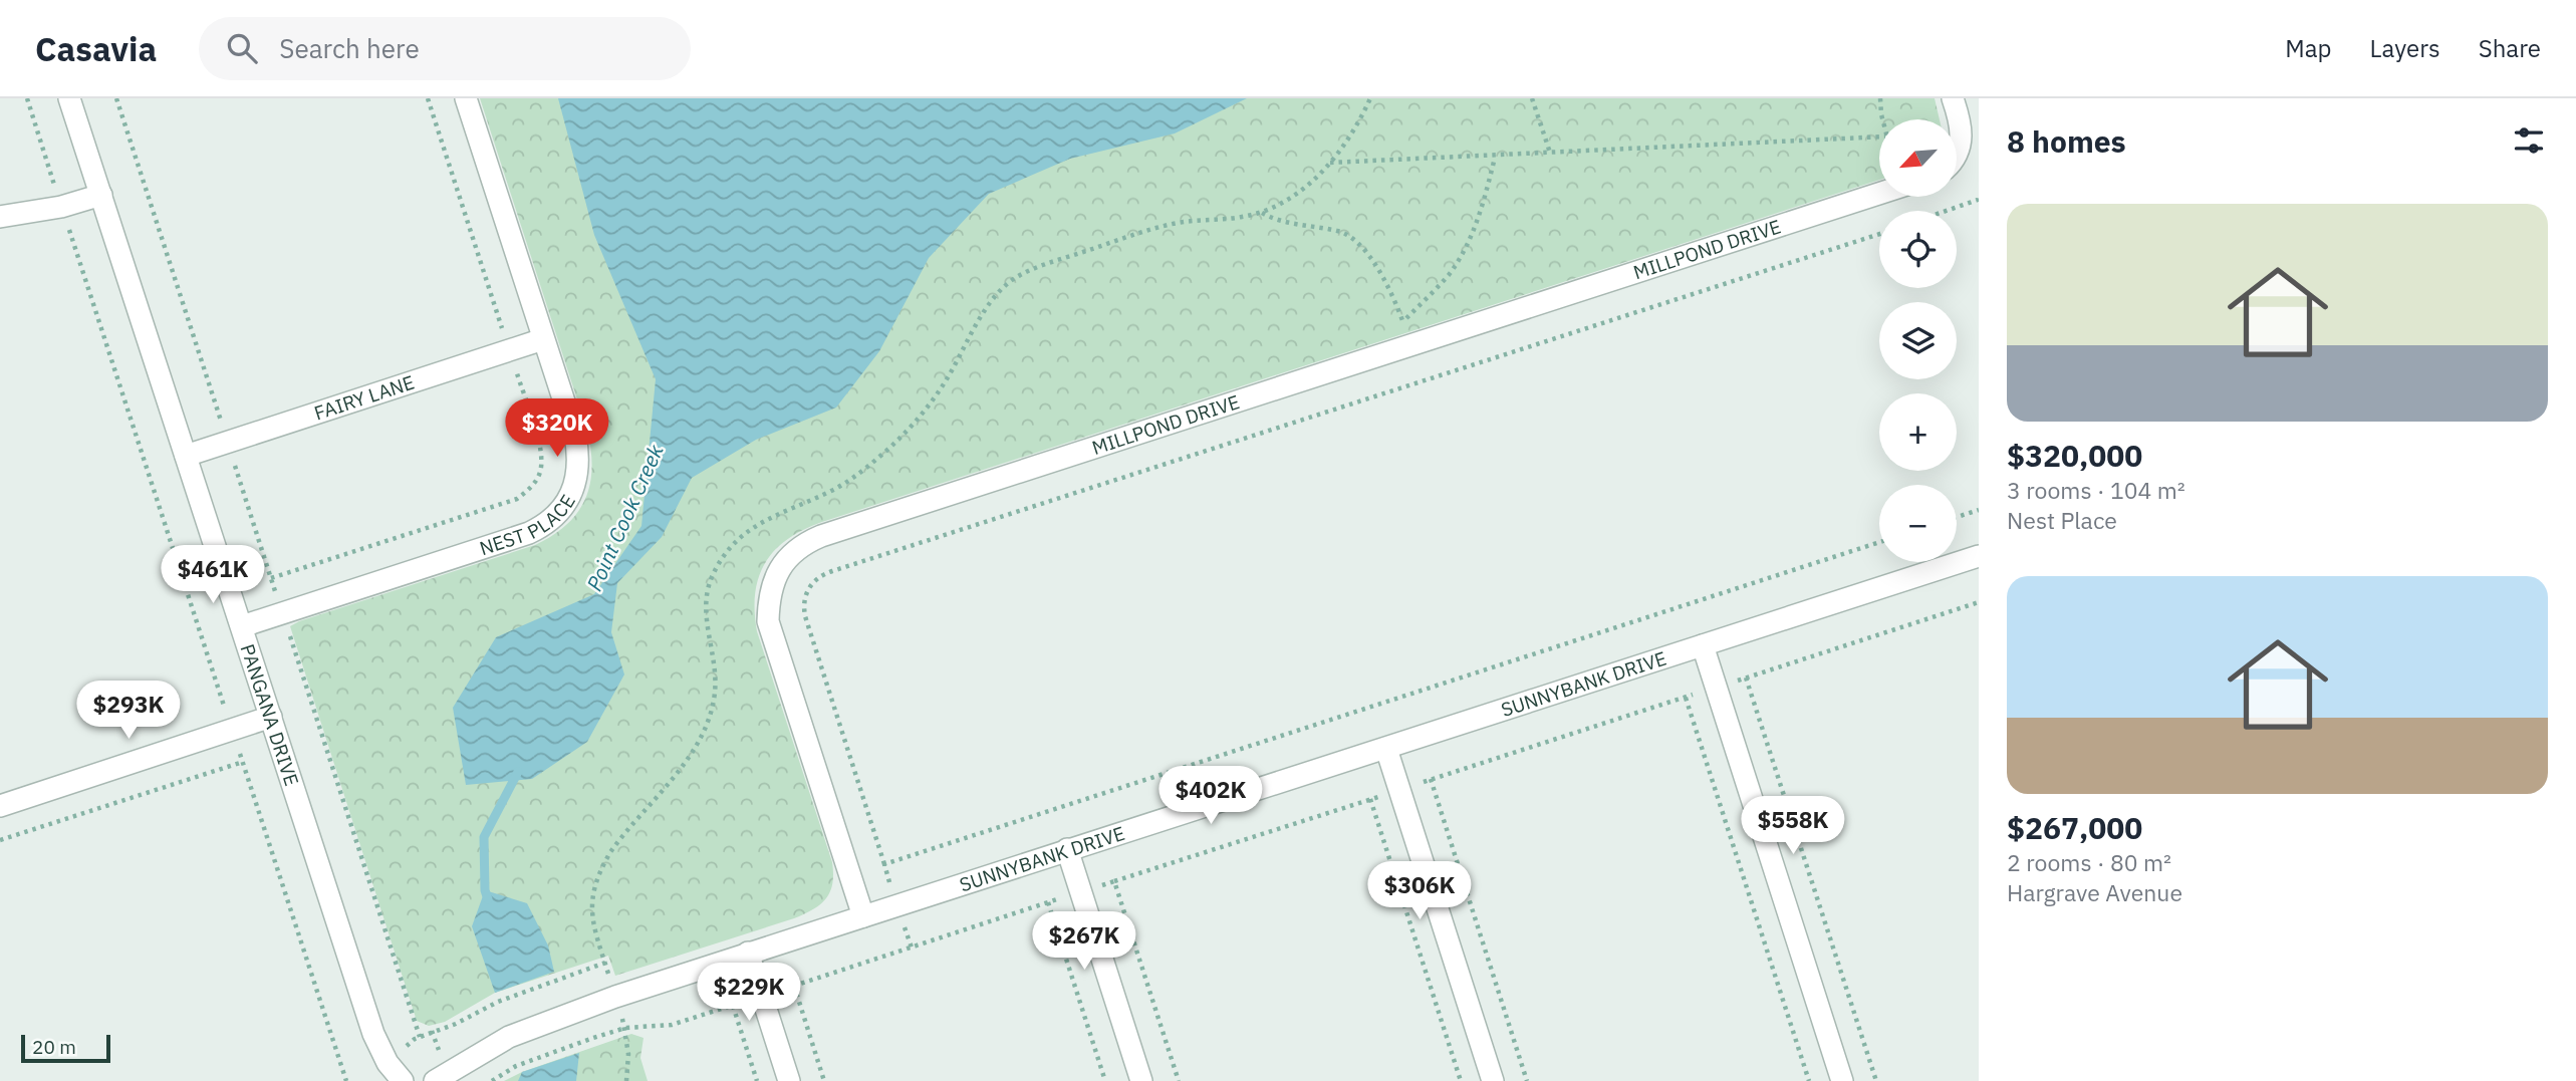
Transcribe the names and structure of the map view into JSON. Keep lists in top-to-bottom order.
{
  "streets": {
    "street": [
      "MILLPOND DRIVE",
      "FAIRY LANE",
      "NEST PLACE",
      "SUNNYBANK DRIVE",
      "PANGANA DRIVE"
    ]
  },
  "crossings": [
    ["MILLPOND DRIVE", "SUNNYBANK DRIVE"],
    ["FAIRY LANE", "NEST PLACE"],
    ["FAIRY LANE", "PANGANA DRIVE"],
    ["NEST PLACE", "PANGANA DRIVE"]
  ],
  "water": ["Point Cook Creek"],
  "scale_bar": "20 m",
  "north": "bottom left",
  "page": {
    "header": "Casavia",
    "search": "Search here",
    "nav": ["Map", "Layers", "Share"],
    "heading": "8 homes",
    "map_buttons": ["+", "−"],
    "list": [
      {
        "name": "$320,000",
        "note": "3 rooms · 104 m² · Nest Place"
      },
      {
        "name": "$267,000",
        "note": "2 rooms · 80 m² · Hargrave Avenue"
      }
    ],
    "price": [
      "$320K",
      "$461K",
      "$293K",
      "$402K",
      "$558K",
      "$306K",
      "$267K",
      "$229K"
    ],
    "scale": "20 m"
  }
}
